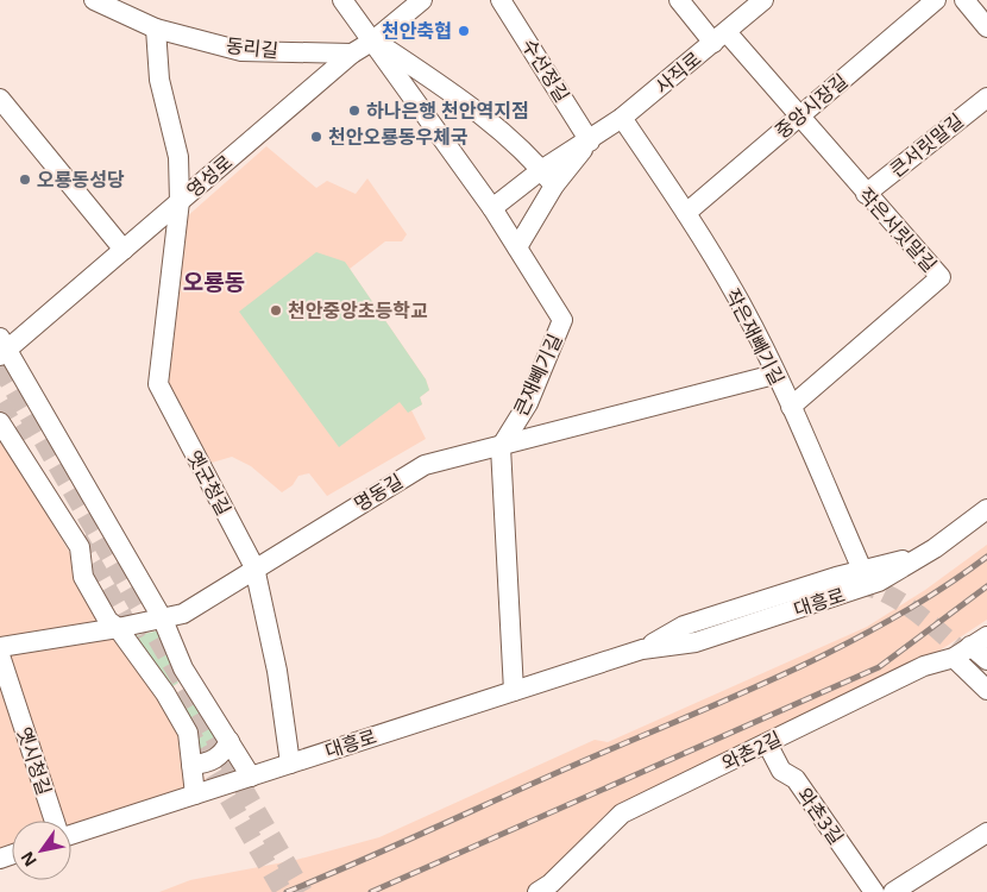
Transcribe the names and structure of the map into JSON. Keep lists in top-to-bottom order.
{
  "streets": {
    "street": [
      "동리길",
      "수선정길",
      "사직로",
      "중앙시장길",
      "큰서릿말길",
      "영성로",
      "작은서릿말길",
      "작은재빼기길",
      "큰재빼기길",
      "옛군청길",
      "명동길",
      "대흥로",
      "와촌2길",
      "옛시청길",
      "와촌3길"
    ]
  },
  "crossings": [
    ["동리길", "영성로"],
    ["수선정길", "사직로"],
    ["사직로", "작은서릿말길"],
    ["사직로", "작은재빼기길"],
    ["사직로", "큰재빼기길"],
    ["중앙시장길", "작은서릿말길"],
    ["중앙시장길", "작은재빼기길"],
    ["큰서릿말길", "작은서릿말길"],
    ["영성로", "큰재빼기길"],
    ["영성로", "옛군청길"],
    ["작은서릿말길", "작은재빼기길"],
    ["작은재빼기길", "명동길"],
    ["작은재빼기길", "대흥로"],
    ["큰재빼기길", "명동길"],
    ["옛군청길", "명동길"],
    ["옛군청길", "대흥로"],
    ["와촌2길", "와촌3길"]
  ],
  "districts": ["오룡동"],
  "places": [
    "천안축협",
    "하나은행 천안역지점",
    "천안오룡동우체국",
    "오룡동성당",
    "천안중앙초등학교"
  ],
  "north": "bottom left"
}
